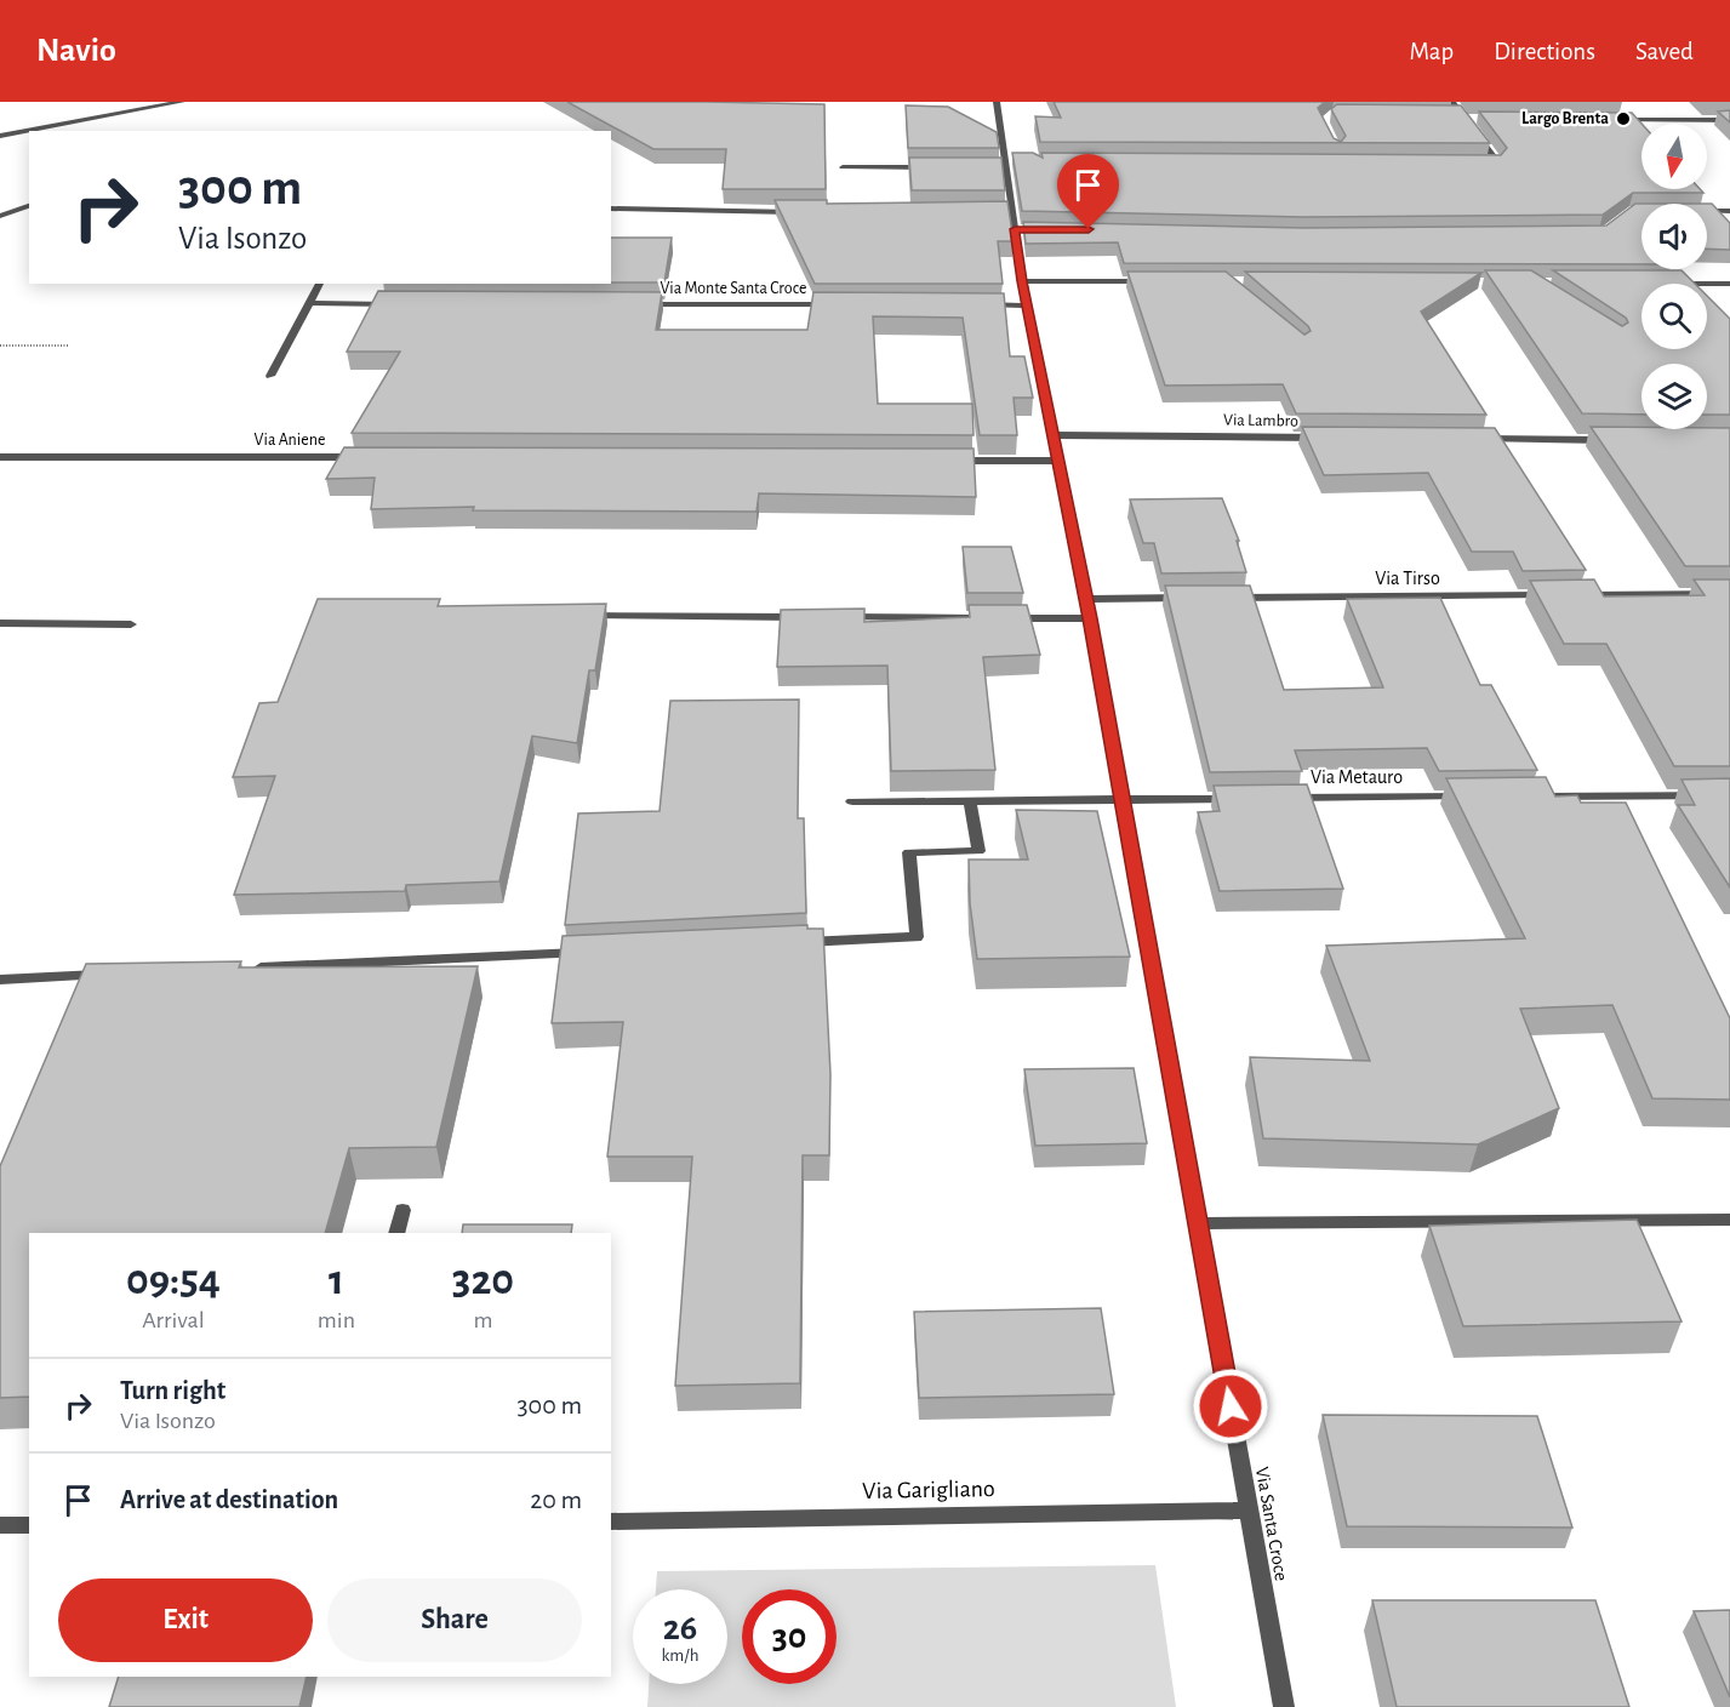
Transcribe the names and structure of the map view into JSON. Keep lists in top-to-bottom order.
{
  "streets": {
    "street": [
      "Via Monte Santa Croce",
      "Via Lambro",
      "Via Aniene",
      "Via Tirso",
      "Via Metauro",
      "Via Garigliano",
      "Via Santa Croce"
    ]
  },
  "crossings": [
    ["Via Lambro", "Via Santa Croce"],
    ["Via Garigliano", "Via Santa Croce"]
  ],
  "places": ["Largo Brenta"],
  "north": "bottom",
  "page": {
    "header": "Navio",
    "nav": ["Map", "Directions", "Saved"],
    "turn": ["300 m", "Via Isonzo"],
    "eta": [
      "09:54",
      "Arrival",
      "1",
      "min",
      "320",
      "m"
    ],
    "list": [
      {
        "name": "Turn right",
        "note": "Via Isonzo",
        "value": "300 m"
      },
      {
        "name": "Arrive at destination",
        "value": "20 m"
      }
    ],
    "buttons": ["Exit", "Share"],
    "speed": "26 km/h",
    "limit": "30"
  }
}
